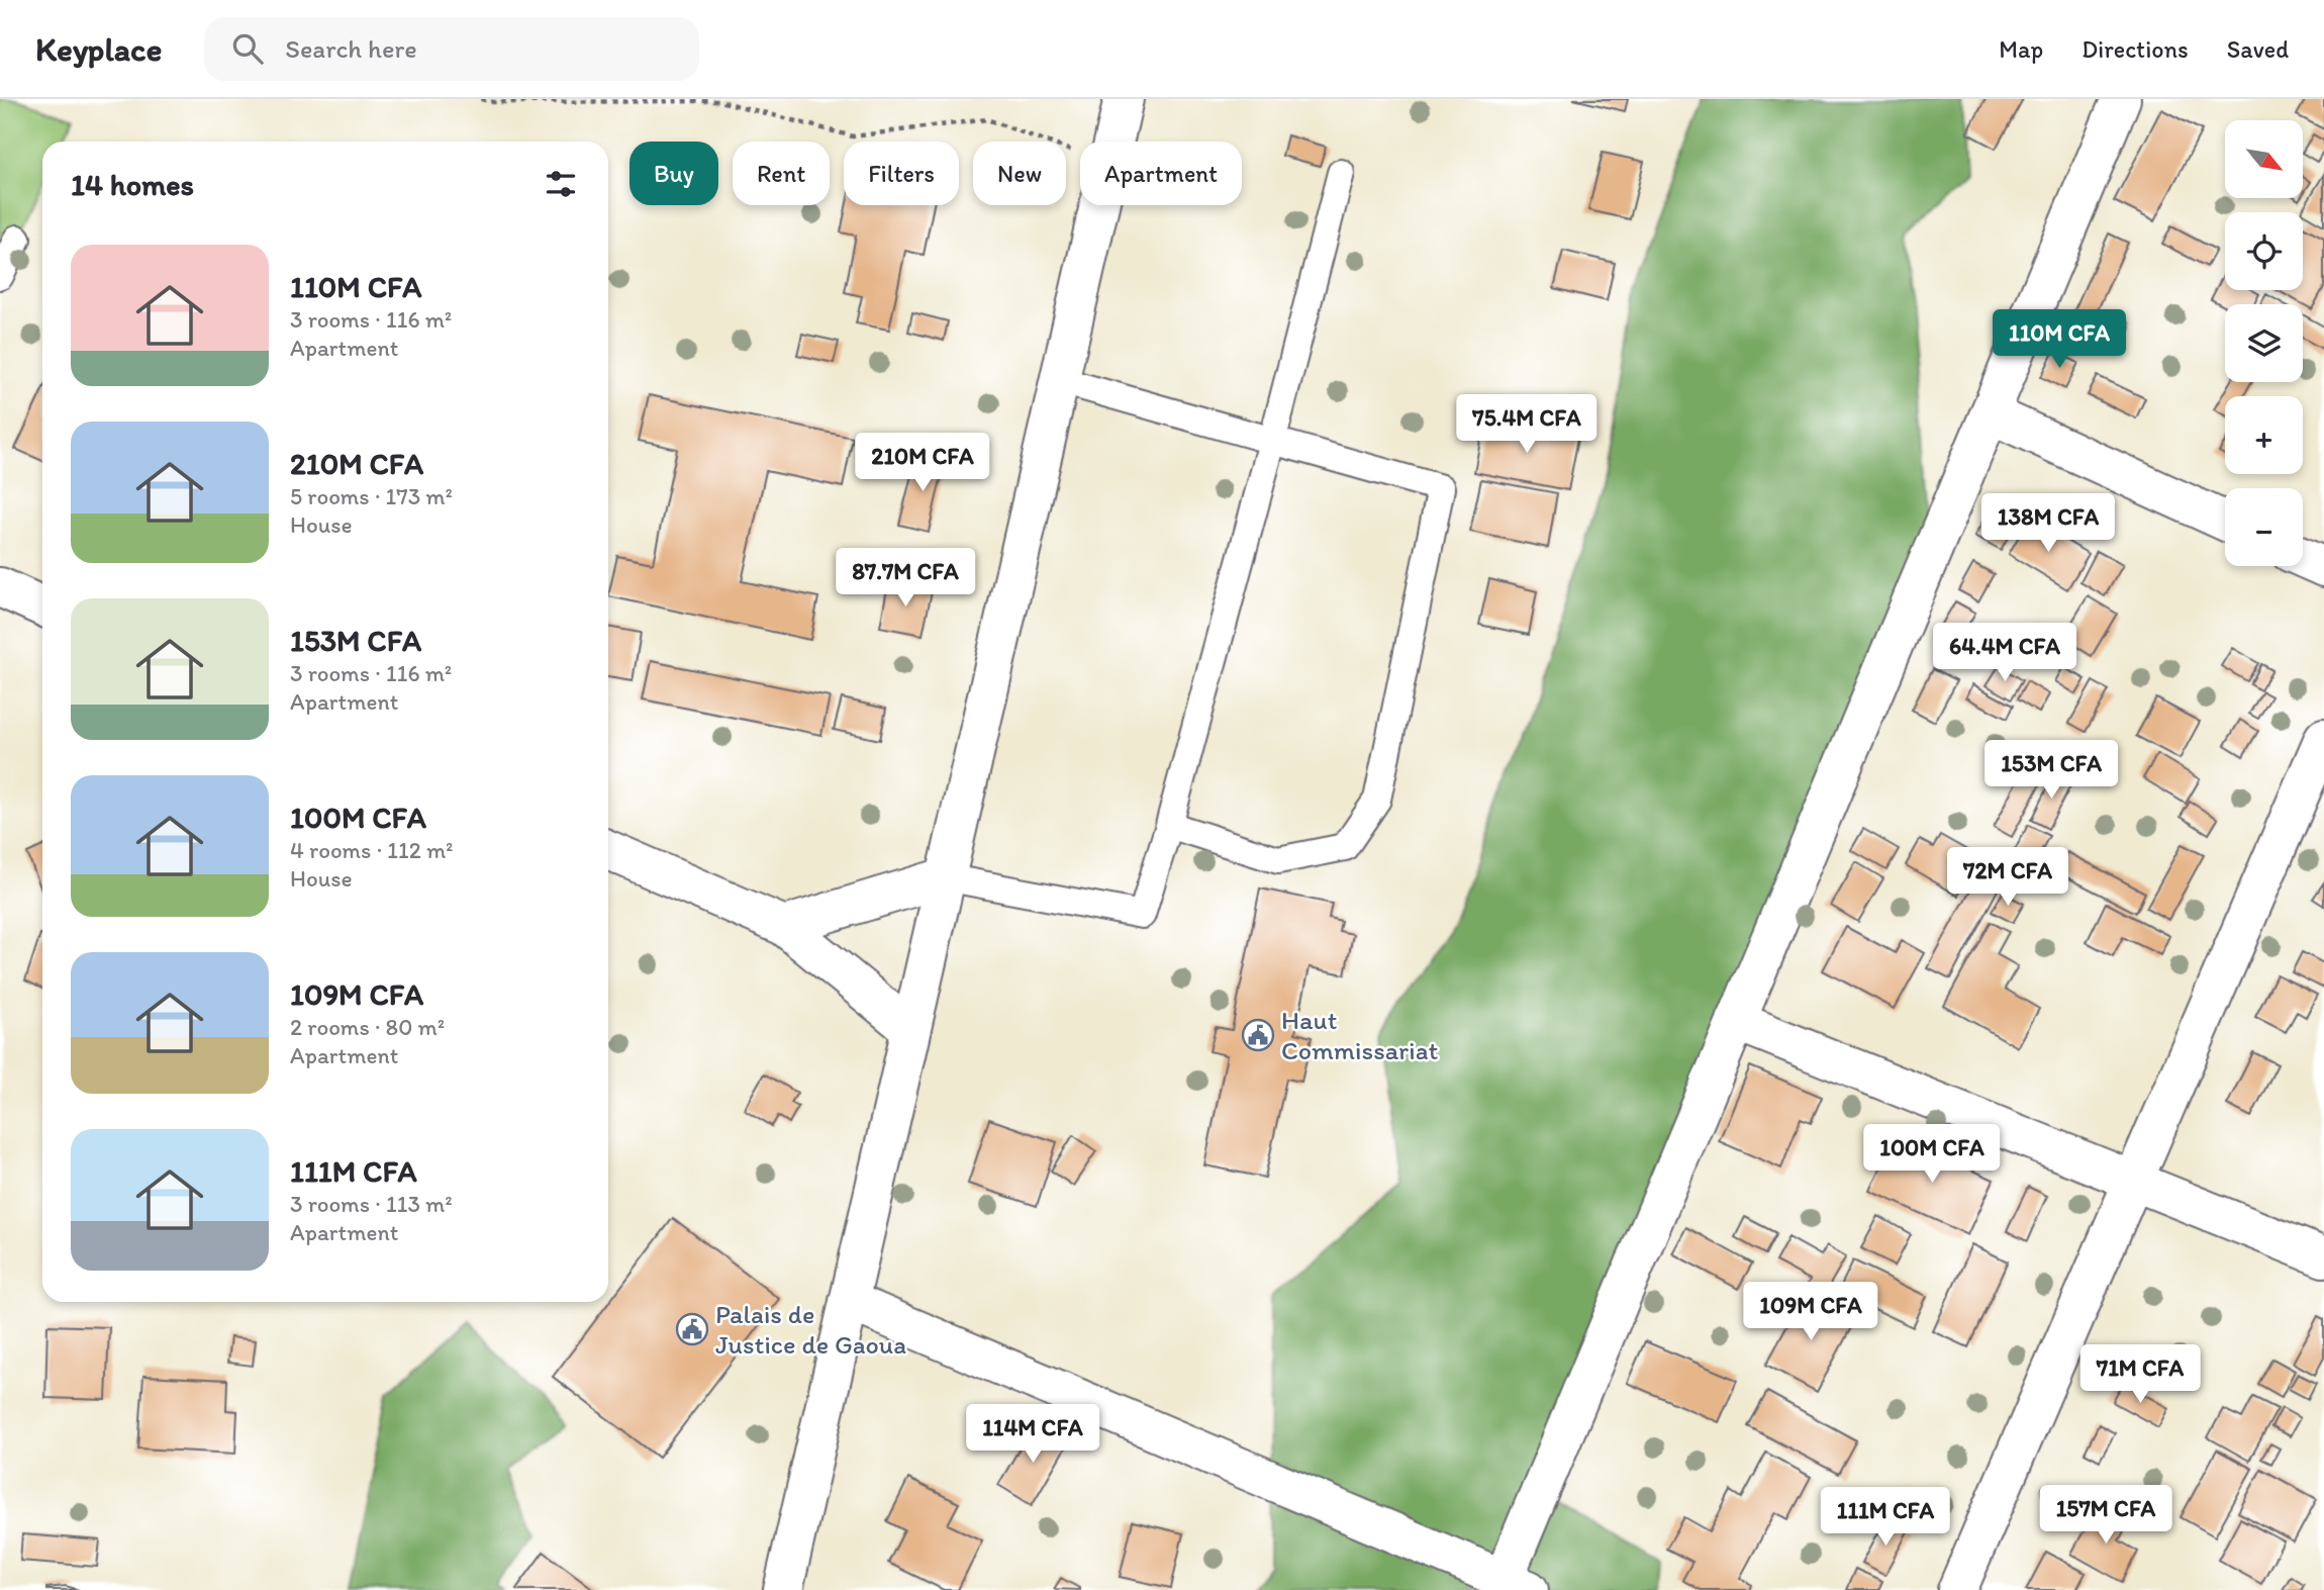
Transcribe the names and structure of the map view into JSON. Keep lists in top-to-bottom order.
{
  "places": {
    "public building": ["Haut Commissariat", "Palais de Justice de Gaoua"]
  },
  "north": "bottom right",
  "page": {
    "header": "Keyplace",
    "search": "Search here",
    "nav": ["Map", "Directions", "Saved"],
    "map_buttons": ["+", "−"],
    "chip": [
      "Buy",
      "Rent",
      "Filters",
      "New",
      "Apartment"
    ],
    "heading": "14 homes",
    "list": [
      {
        "name": "110M CFA",
        "note": "3 rooms · 116 m² · Apartment"
      },
      {
        "name": "210M CFA",
        "note": "5 rooms · 173 m² · House"
      },
      {
        "name": "153M CFA",
        "note": "3 rooms · 116 m² · Apartment"
      },
      {
        "name": "100M CFA",
        "note": "4 rooms · 112 m² · House"
      },
      {
        "name": "109M CFA",
        "note": "2 rooms · 80 m² · Apartment"
      },
      {
        "name": "111M CFA",
        "note": "3 rooms · 113 m² · Apartment"
      }
    ],
    "price": [
      "110M CFA",
      "75.4M CFA",
      "210M CFA",
      "138M CFA",
      "87.7M CFA",
      "64.4M CFA",
      "153M CFA",
      "72M CFA",
      "100M CFA",
      "109M CFA",
      "71M CFA",
      "114M CFA",
      "157M CFA",
      "111M CFA"
    ]
  }
}
